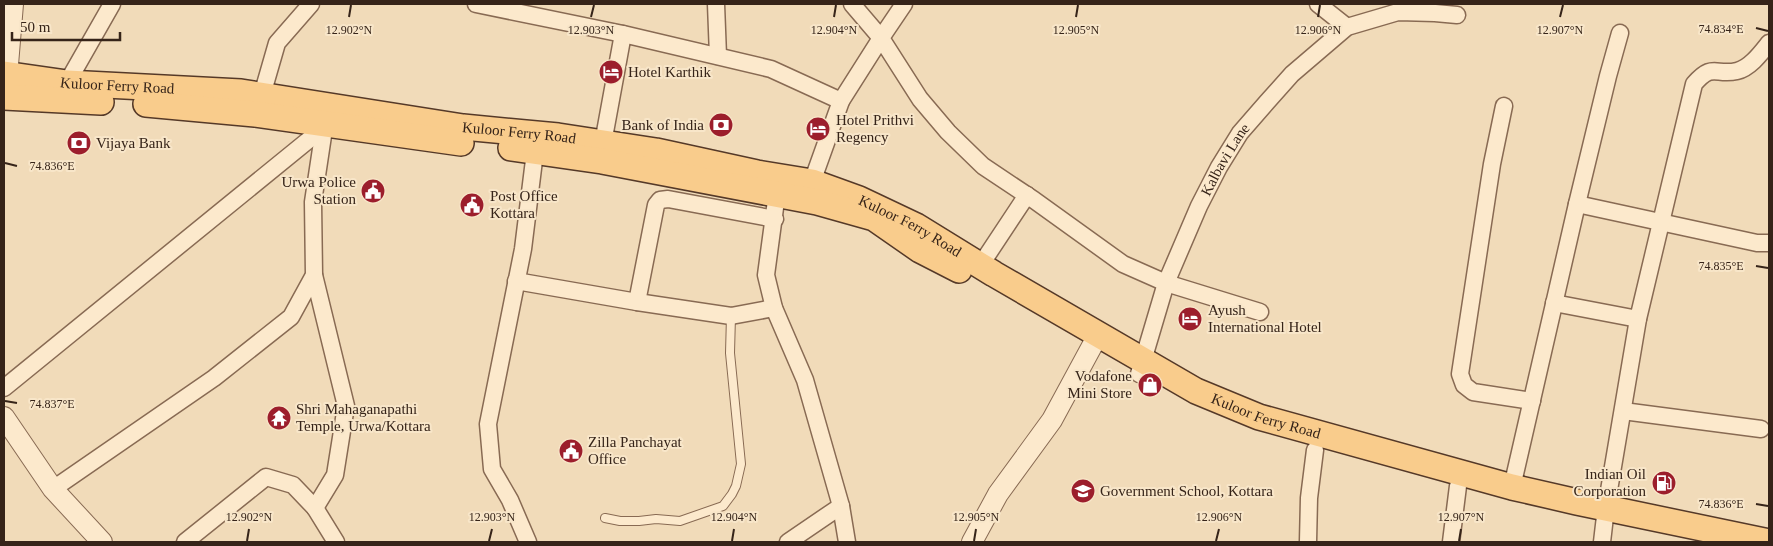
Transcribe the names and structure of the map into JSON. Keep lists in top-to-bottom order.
{
  "streets": {
    "main road": ["Kuloor Ferry Road"],
    "street": ["Kalbavi Lane"]
  },
  "crossings": [
    ["Kuloor Ferry Road", "Kalbavi Lane"]
  ],
  "places": {
    "hotel": ["Hotel Karthik", "Hotel Prithvi Regency", "Ayush International Hotel"],
    "bank": ["Bank of India", "Vijaya Bank"],
    "public building": ["Urwa Police Station", "Post Office Kottara", "Zilla Panchayat Office"],
    "shop": ["Vodafone Mini Store"],
    "temple": ["Shri Mahaganapathi Temple, Urwa/Kottara"],
    "fuel station": ["Indian Oil Corporation"],
    "school or university": ["Government School, Kottara"]
  },
  "scale_bar": "50 m",
  "coordinates": [
    "74.834°E",
    "12.902°N",
    "12.903°N",
    "12.904°N",
    "12.905°N",
    "12.906°N",
    "12.907°N",
    "74.836°E",
    "74.835°E",
    "74.837°E"
  ]
}
